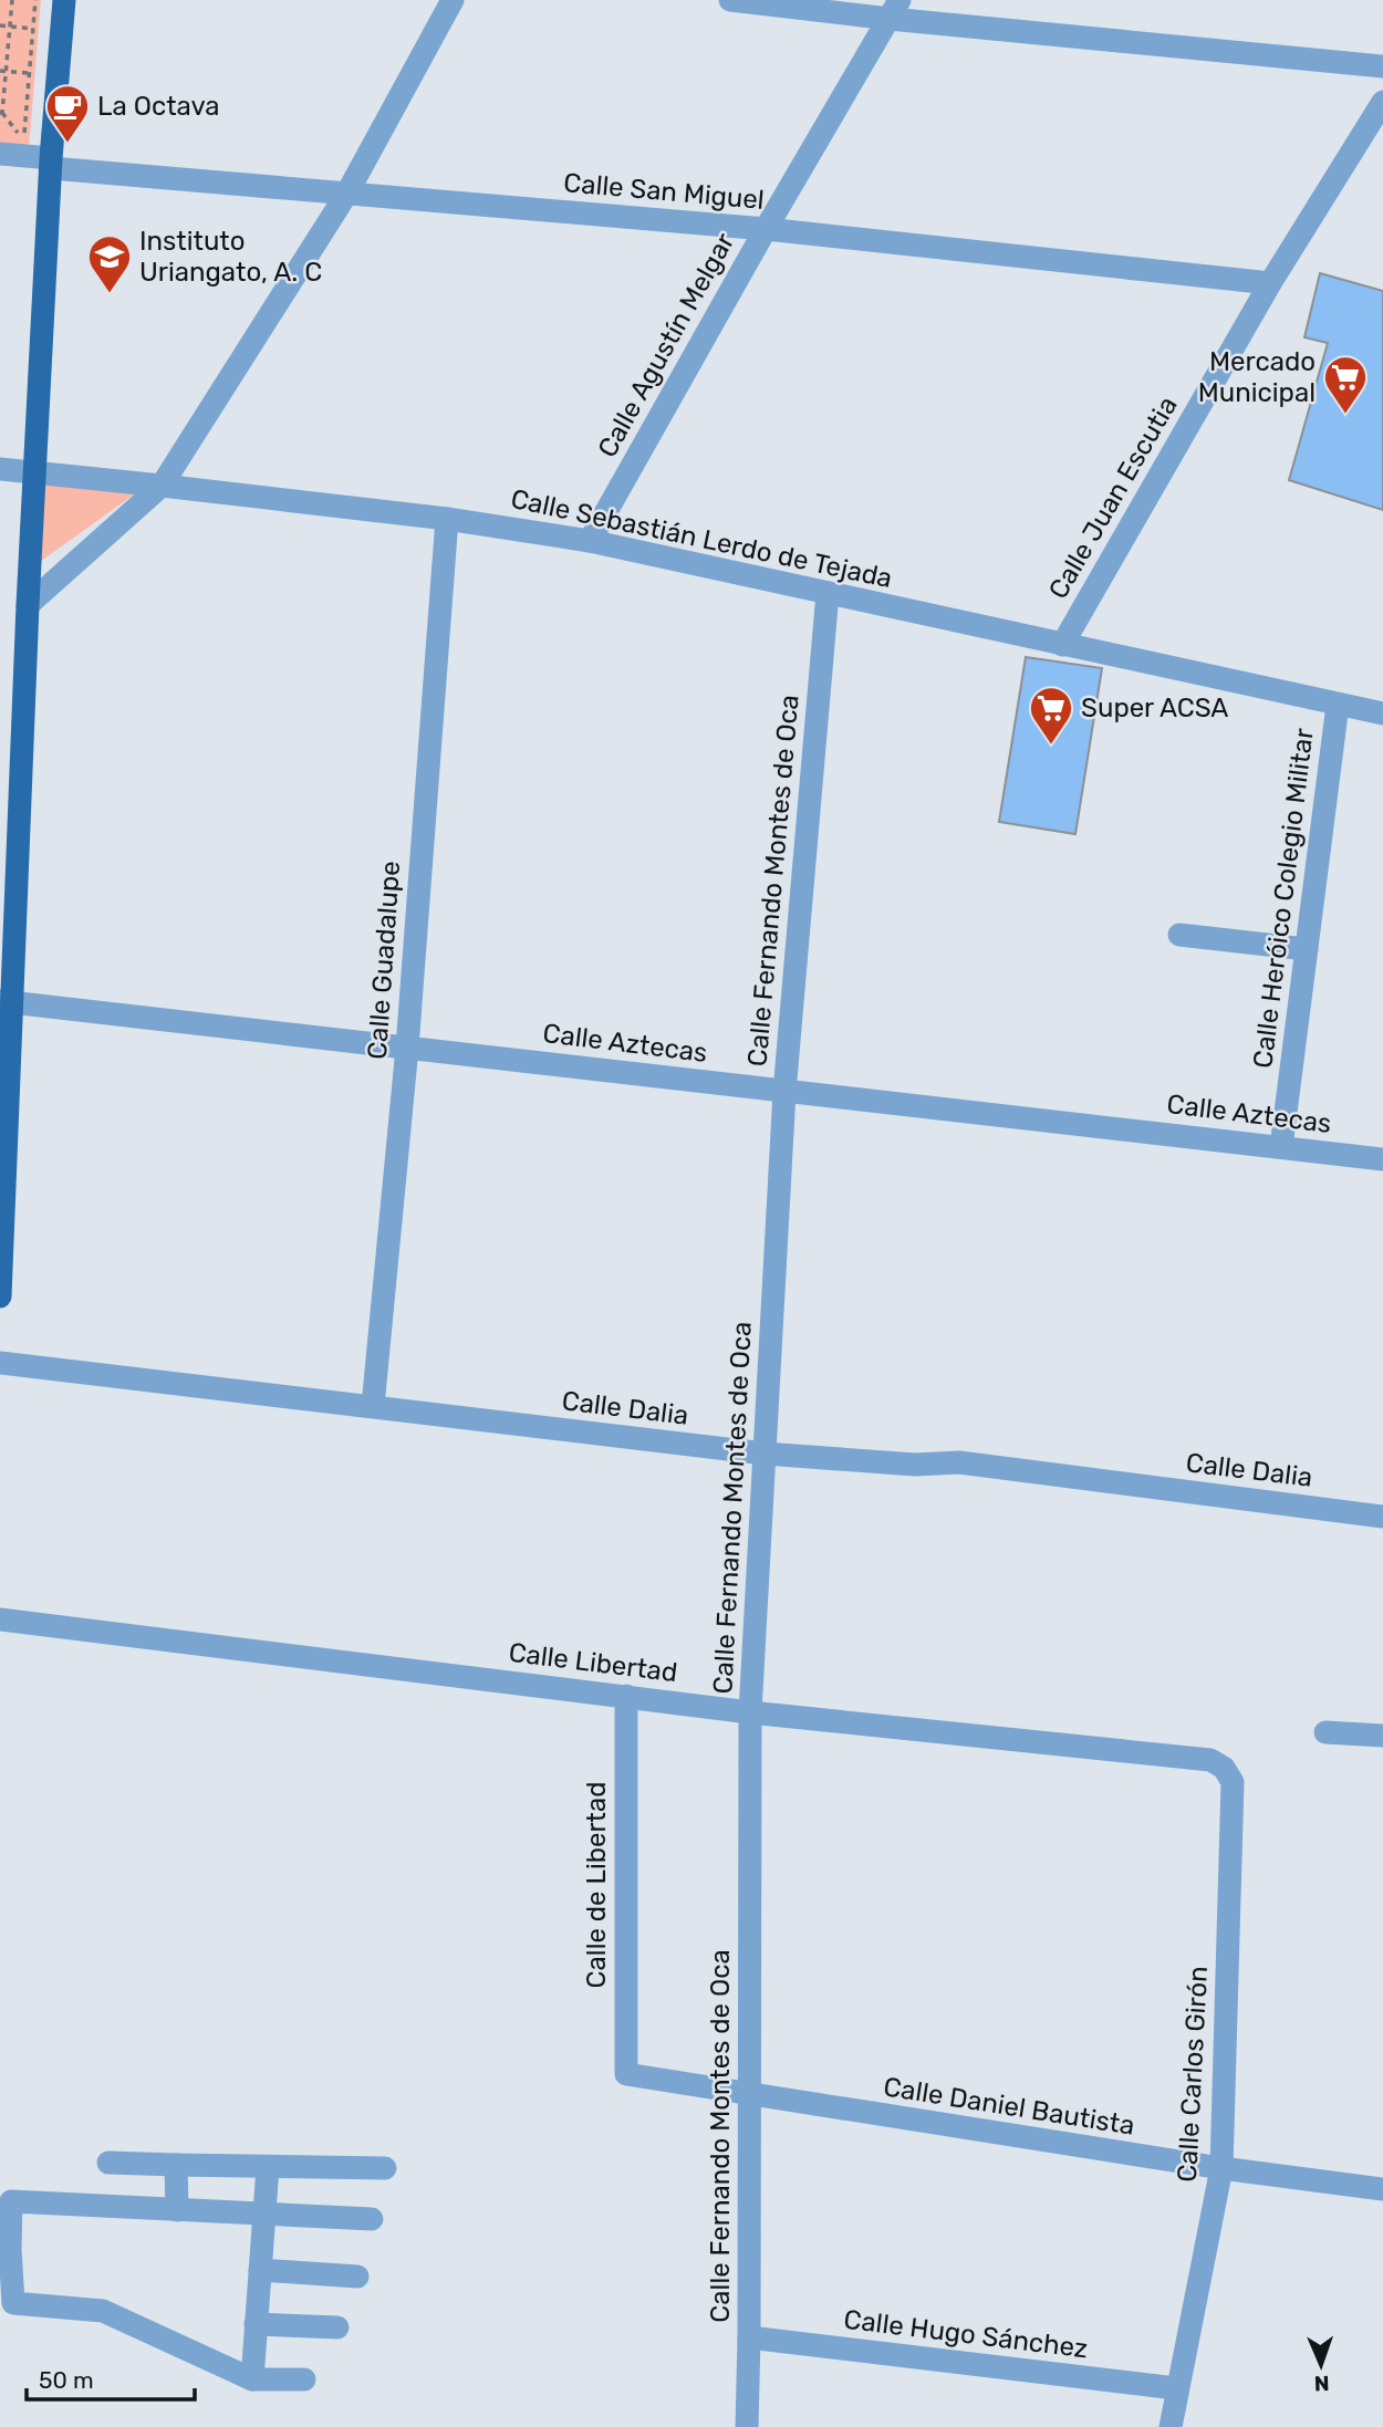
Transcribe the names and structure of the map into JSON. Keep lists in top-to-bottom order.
{
  "streets": {
    "street": [
      "Calle San Miguel",
      "Calle Agustín Melgar",
      "Calle Juan Escutia",
      "Calle Sebastián Lerdo de Tejada",
      "Calle Fernando Montes de Oca",
      "Calle Heróico Colegio Militar",
      "Calle Guadalupe",
      "Calle Aztecas",
      "Calle Dalia",
      "Calle Libertad",
      "Calle de Libertad",
      "Calle Carlos Girón",
      "Calle Daniel Bautista",
      "Calle Hugo Sánchez"
    ]
  },
  "crossings": [
    ["Calle San Miguel", "Calle Agustín Melgar"],
    ["Calle San Miguel", "Calle Juan Escutia"],
    ["Calle Agustín Melgar", "Calle Sebastián Lerdo de Tejada"],
    ["Calle Juan Escutia", "Calle Sebastián Lerdo de Tejada"],
    ["Calle Sebastián Lerdo de Tejada", "Calle Fernando Montes de Oca"],
    ["Calle Sebastián Lerdo de Tejada", "Calle Heróico Colegio Militar"],
    ["Calle Sebastián Lerdo de Tejada", "Calle Guadalupe"],
    ["Calle Fernando Montes de Oca", "Calle Aztecas"],
    ["Calle Fernando Montes de Oca", "Calle Dalia"],
    ["Calle Fernando Montes de Oca", "Calle Libertad"],
    ["Calle Fernando Montes de Oca", "Calle Daniel Bautista"],
    ["Calle Fernando Montes de Oca", "Calle Hugo Sánchez"],
    ["Calle Heróico Colegio Militar", "Calle Aztecas"],
    ["Calle Guadalupe", "Calle Aztecas"],
    ["Calle Guadalupe", "Calle Dalia"],
    ["Calle Libertad", "Calle de Libertad"],
    ["Calle Libertad", "Calle Carlos Girón"],
    ["Calle de Libertad", "Calle Daniel Bautista"],
    ["Calle Carlos Girón", "Calle Daniel Bautista"],
    ["Calle Carlos Girón", "Calle Hugo Sánchez"]
  ],
  "places": {
    "cafe": ["La Octava"],
    "school or university": ["Instituto Uriangato, A. C"],
    "supermarket": ["Mercado Municipal", "Super ACSA"]
  },
  "scale_bar": "50 m",
  "north": "bottom"
}
